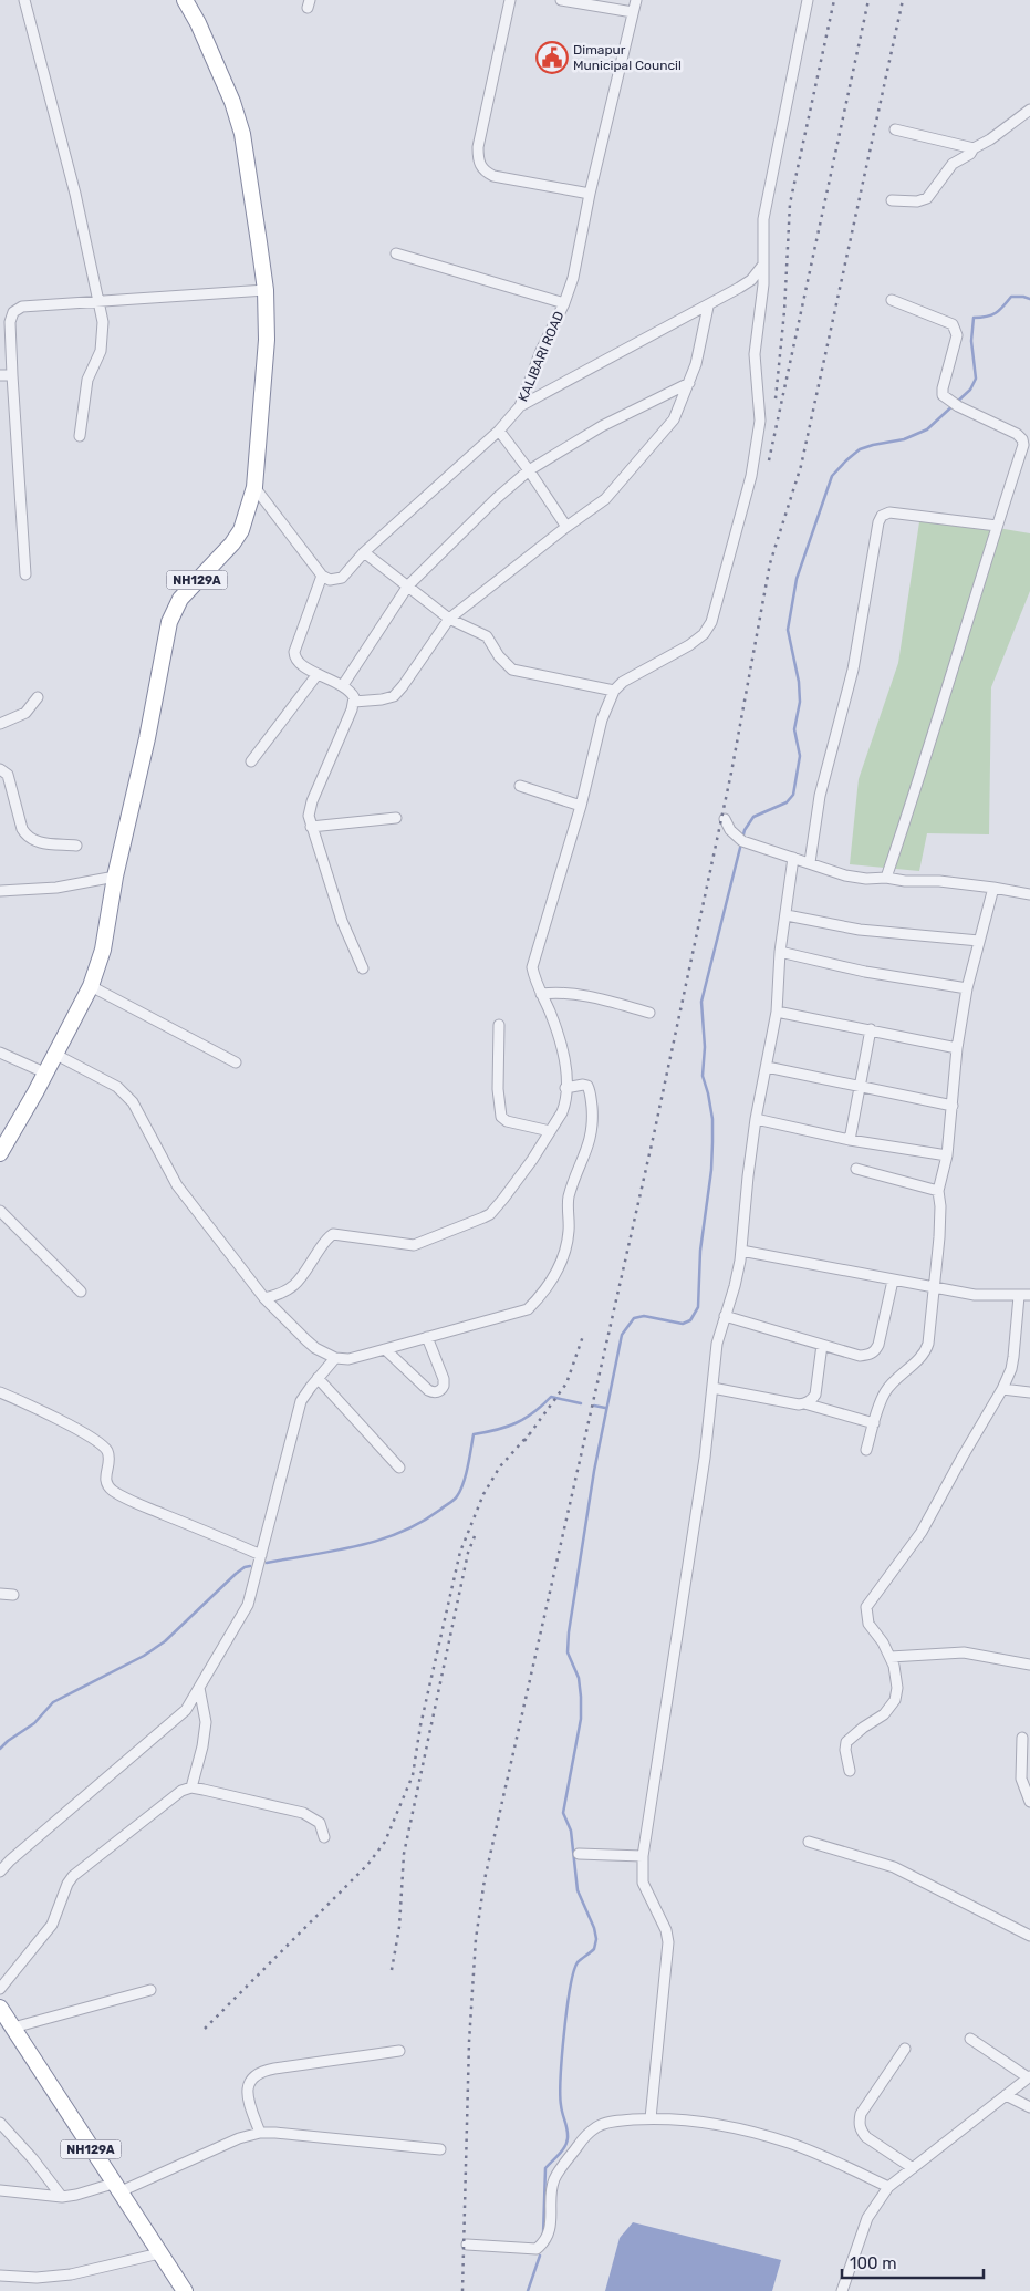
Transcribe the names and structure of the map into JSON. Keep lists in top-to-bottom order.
{
  "streets": {
    "highway": ["NH129A"],
    "street": ["KALIBARI ROAD"]
  },
  "places": {
    "public building": ["Dimapur Municipal Council"]
  },
  "scale_bar": "100 m"
}
